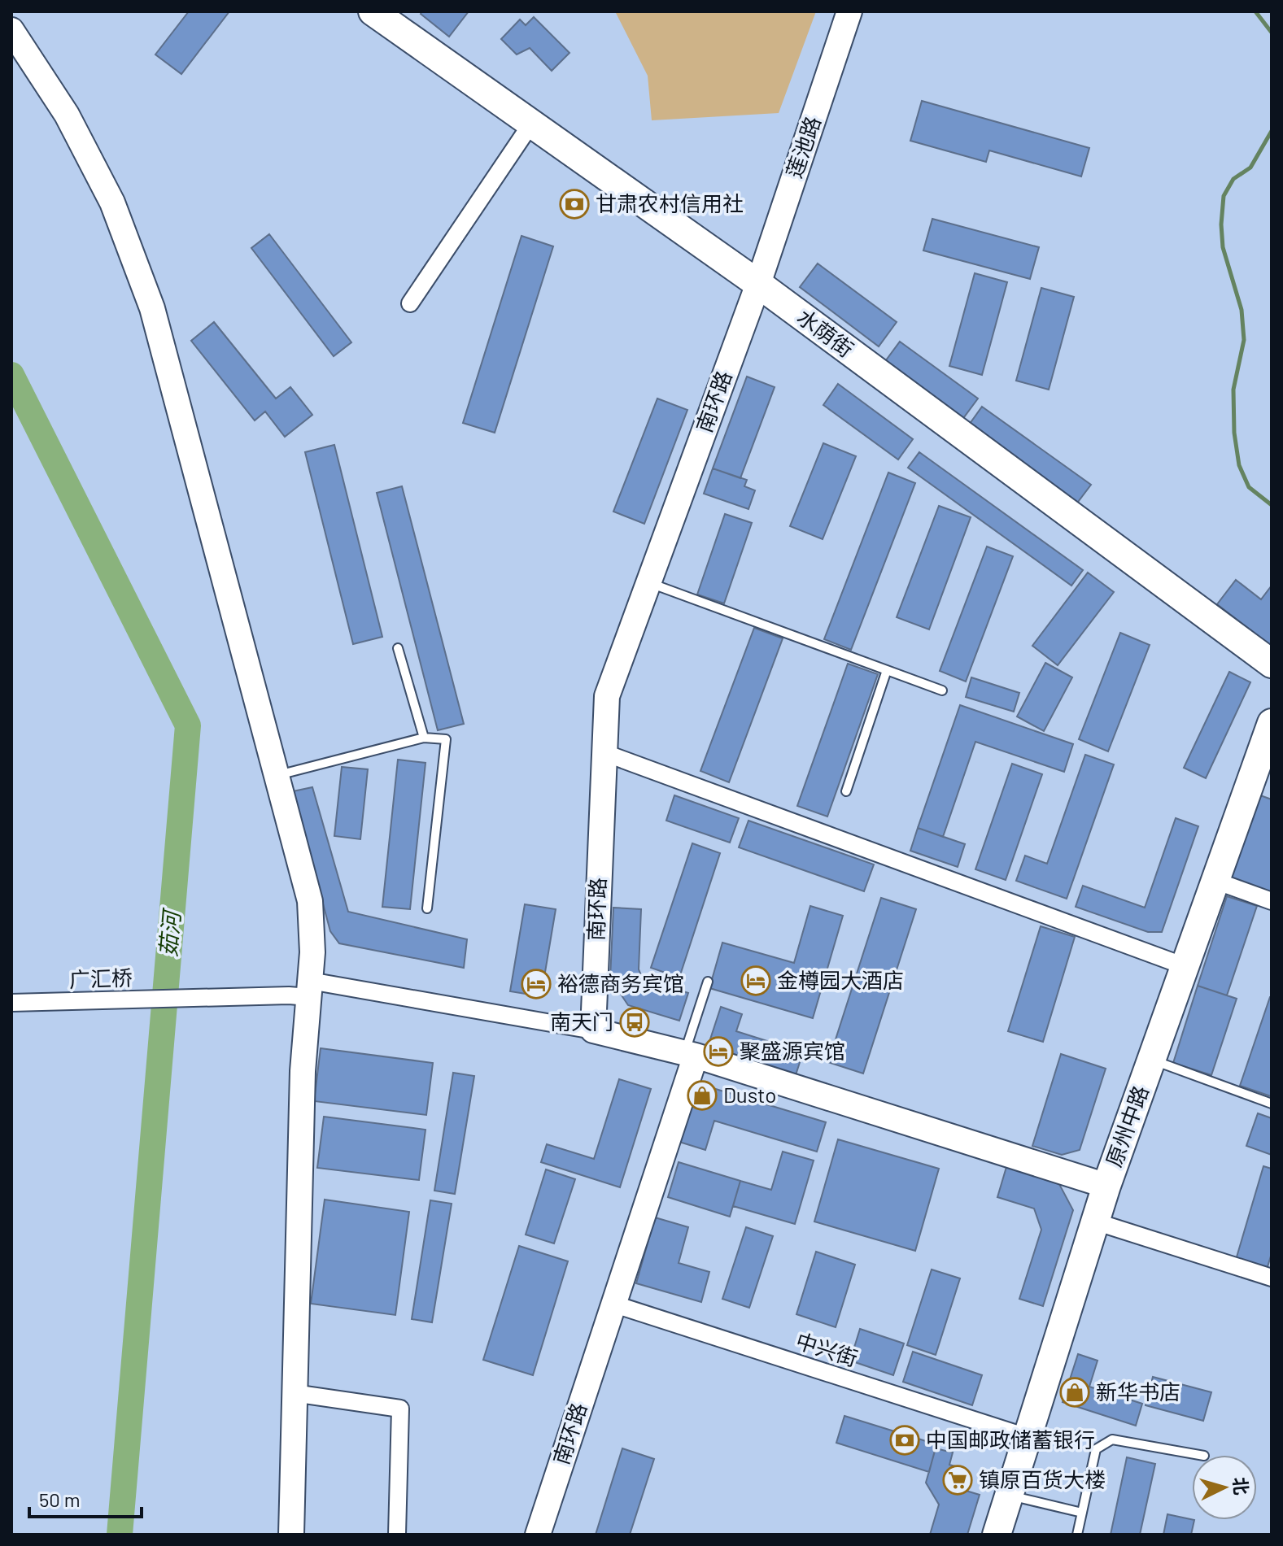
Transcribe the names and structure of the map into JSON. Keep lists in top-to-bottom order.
{
  "streets": {
    "main road": ["水荫街", "原州中路"],
    "street": [
      "莲池路",
      "南环路",
      "广汇桥",
      "中兴街"
    ]
  },
  "crossings": [
    ["莲池路", "水荫街"],
    ["莲池路", "南环路"],
    ["水荫街", "南环路"],
    ["南环路", "广汇桥"],
    ["南环路", "中兴街"],
    ["原州中路", "中兴街"]
  ],
  "water": ["茹河"],
  "places": {
    "bank": ["甘肃农村信用社", "中国邮政储蓄银行"],
    "hotel": ["金樽园大酒店", "裕德商务宾馆", "聚盛源宾馆"],
    "bus stop": ["南天门"],
    "shop": ["Dusto", "新华书店"],
    "supermarket": ["镇原百货大楼"]
  },
  "scale_bar": "50 m",
  "north": "right"
}
